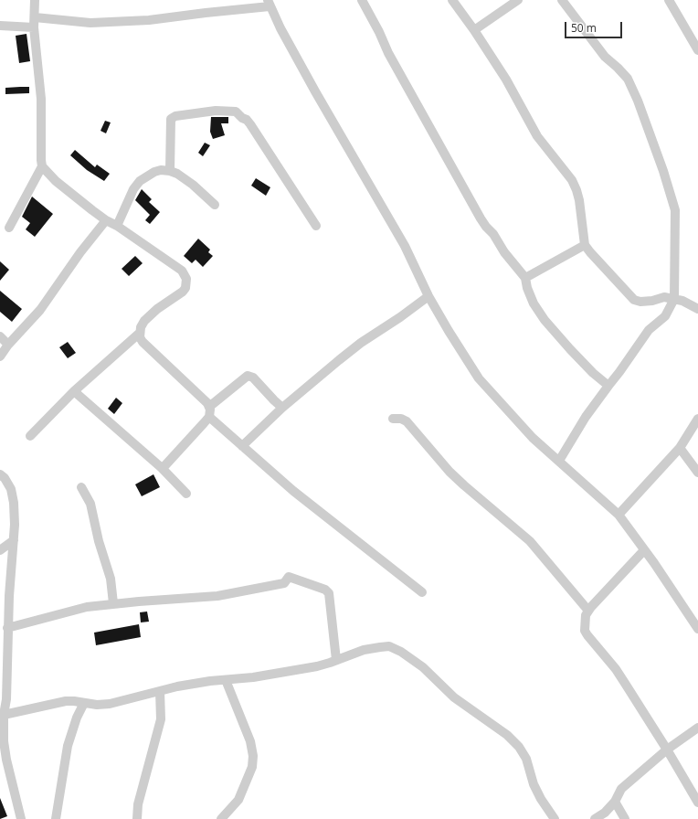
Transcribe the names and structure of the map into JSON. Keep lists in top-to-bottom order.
{
  "scale_bar": "50 m"
}
